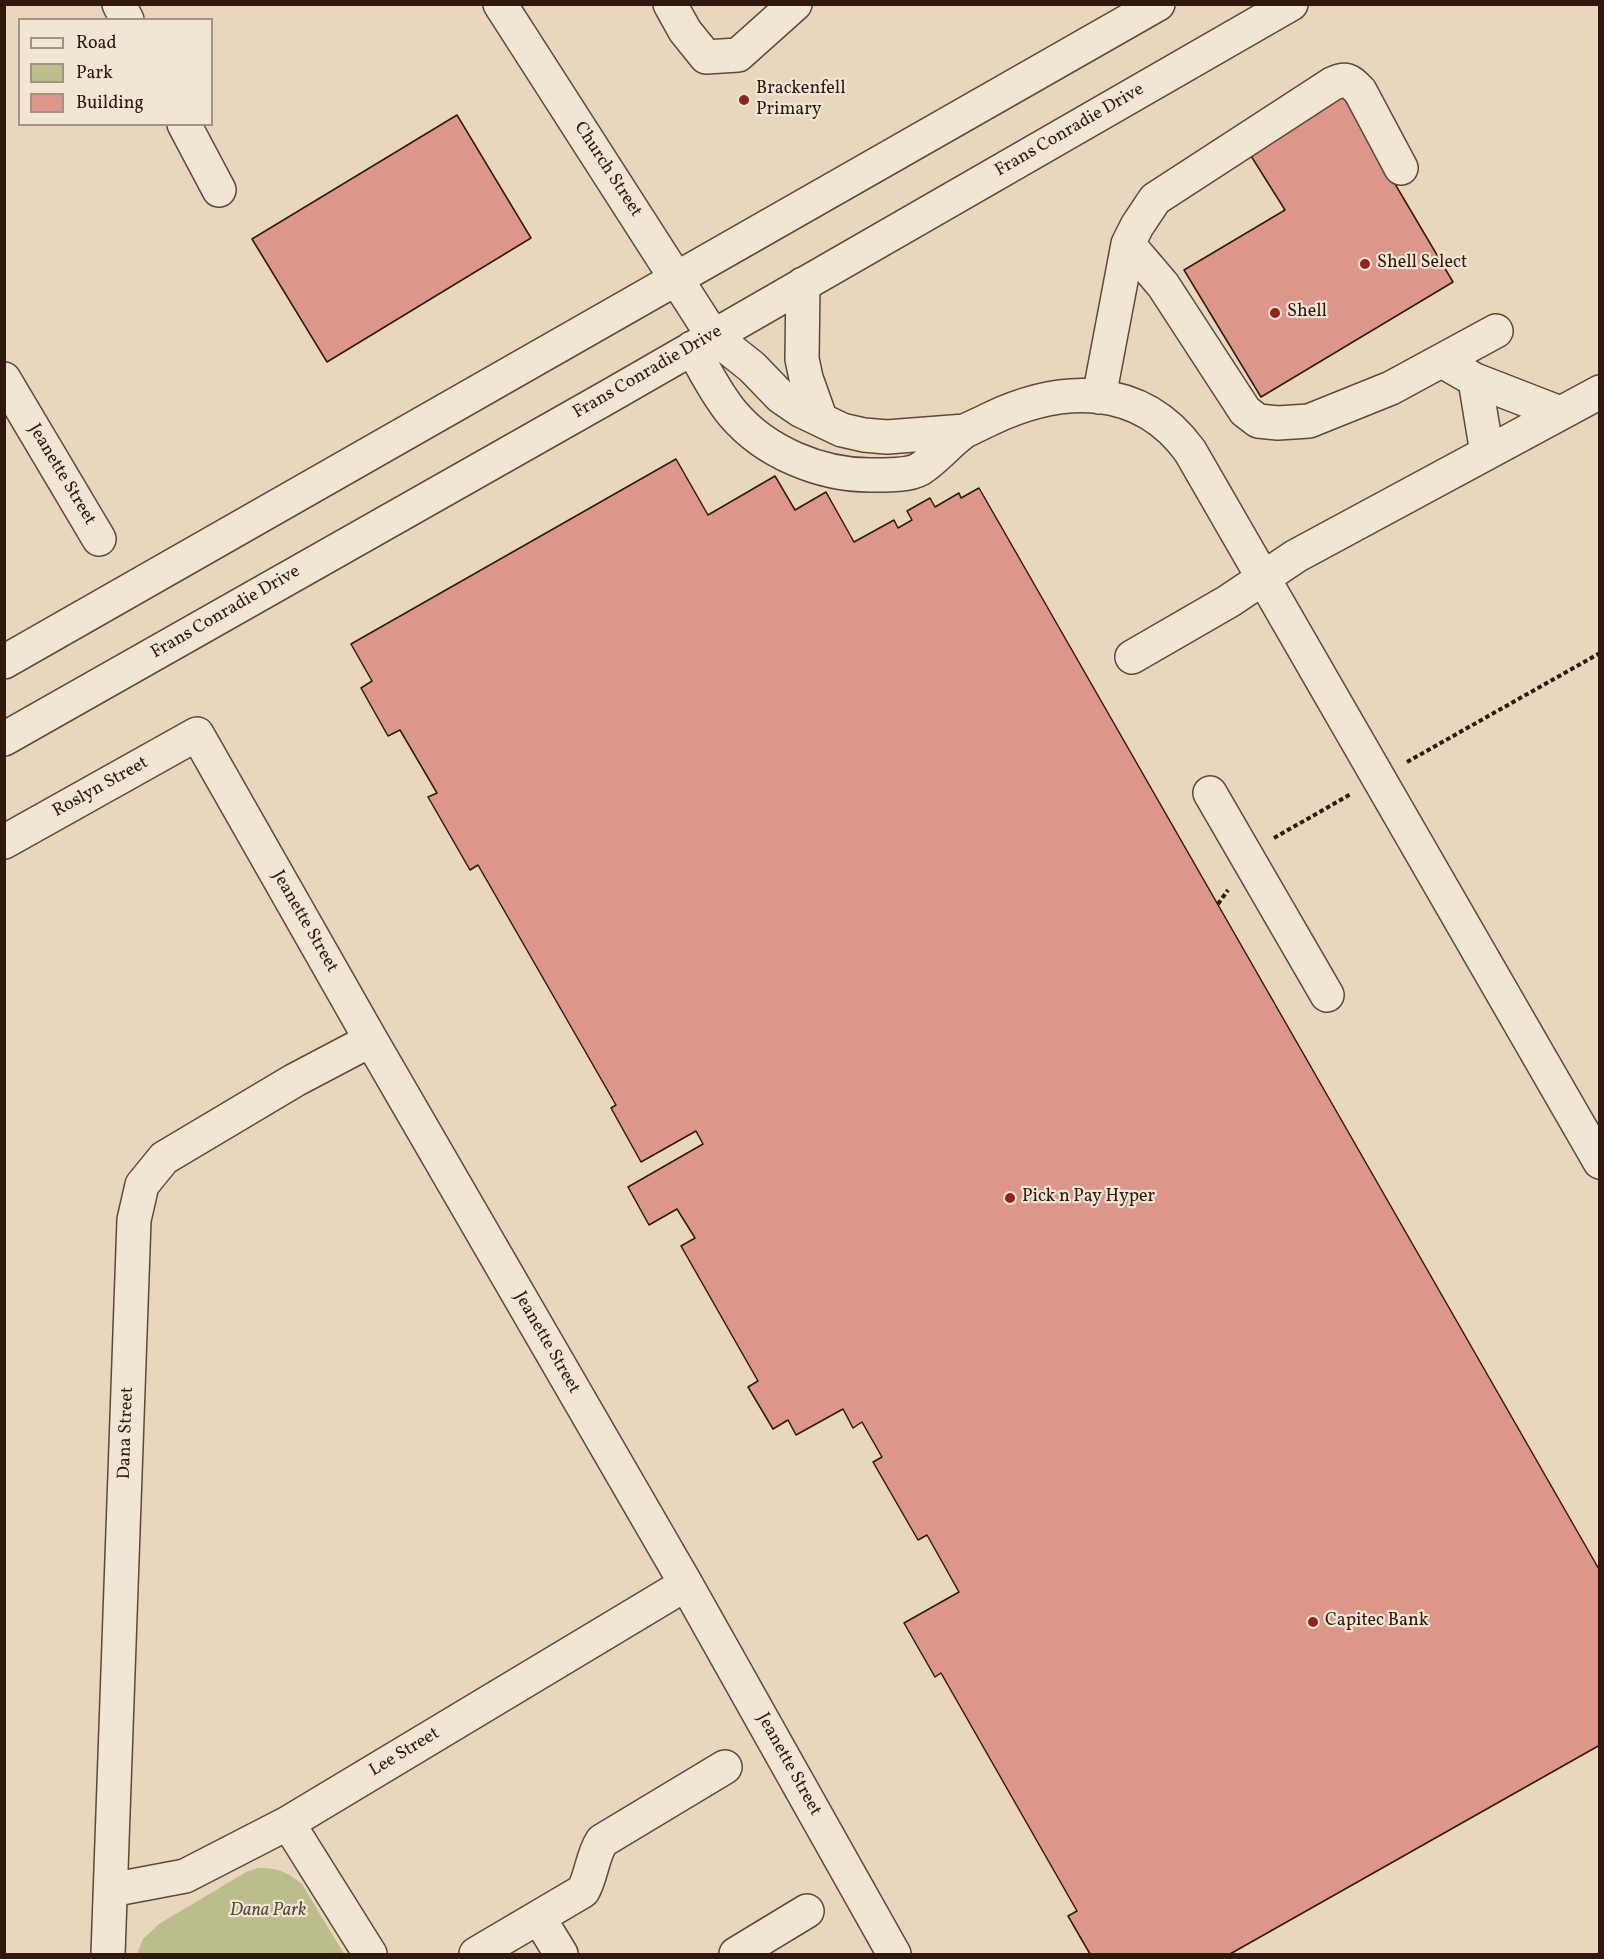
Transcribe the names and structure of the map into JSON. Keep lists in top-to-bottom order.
{
  "streets": {
    "street": [
      "Frans Conradie Drive",
      "Church Street",
      "Jeanette Street",
      "Roslyn Street",
      "Dana Street",
      "Lee Street"
    ]
  },
  "crossings": [
    ["Frans Conradie Drive", "Church Street"],
    ["Jeanette Street", "Roslyn Street"],
    ["Jeanette Street", "Dana Street"],
    ["Jeanette Street", "Lee Street"],
    ["Dana Street", "Lee Street"]
  ],
  "parks": ["Dana Park"],
  "places": [
    "Brackenfell Primary",
    "Shell Select",
    "Shell",
    "Pick n Pay Hyper",
    "Capitec Bank"
  ],
  "legend": ["Road", "Park", "Building"]
}
